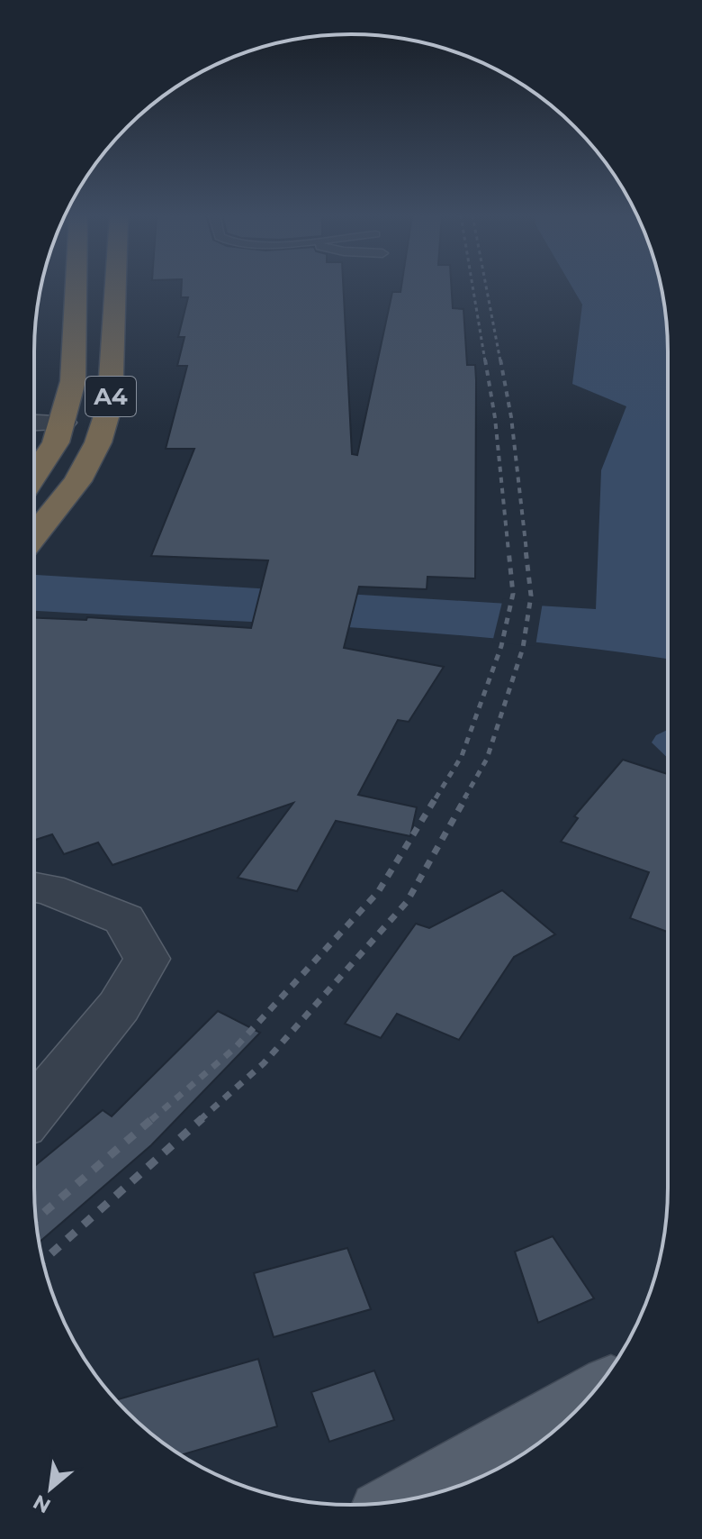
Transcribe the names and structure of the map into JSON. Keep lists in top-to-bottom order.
{
  "streets": {
    "highway": ["A4"]
  },
  "north": "bottom left"
}
